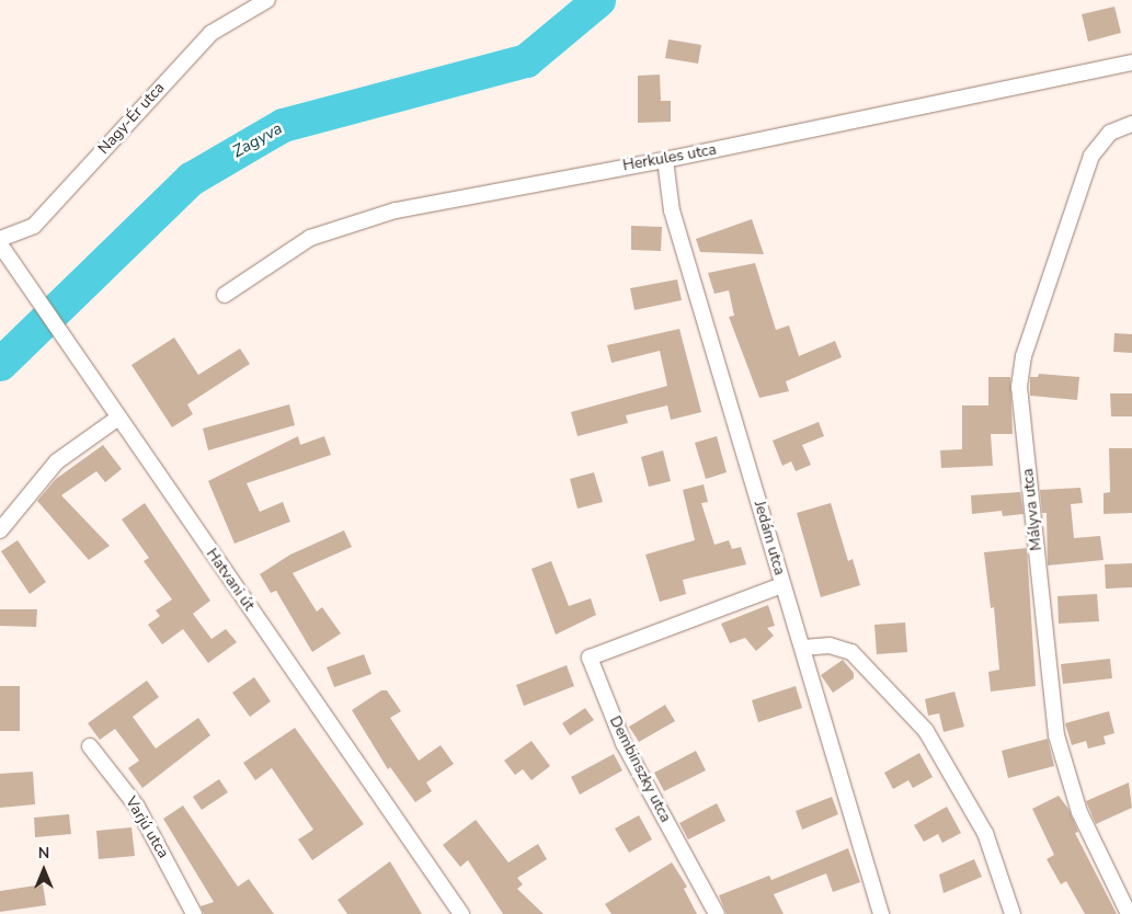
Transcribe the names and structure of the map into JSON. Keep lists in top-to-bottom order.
{
  "streets": {
    "street": [
      "Nagy-Ér utca",
      "Herkules utca",
      "Mályva utca",
      "Jedám utca",
      "Hatvani út",
      "Dembinszky utca",
      "Varjú utca"
    ]
  },
  "crossings": [
    ["Herkules utca", "Jedám utca"],
    ["Jedám utca", "Dembinszky utca"]
  ],
  "water": ["Zagyva"],
  "north": "top"
}
